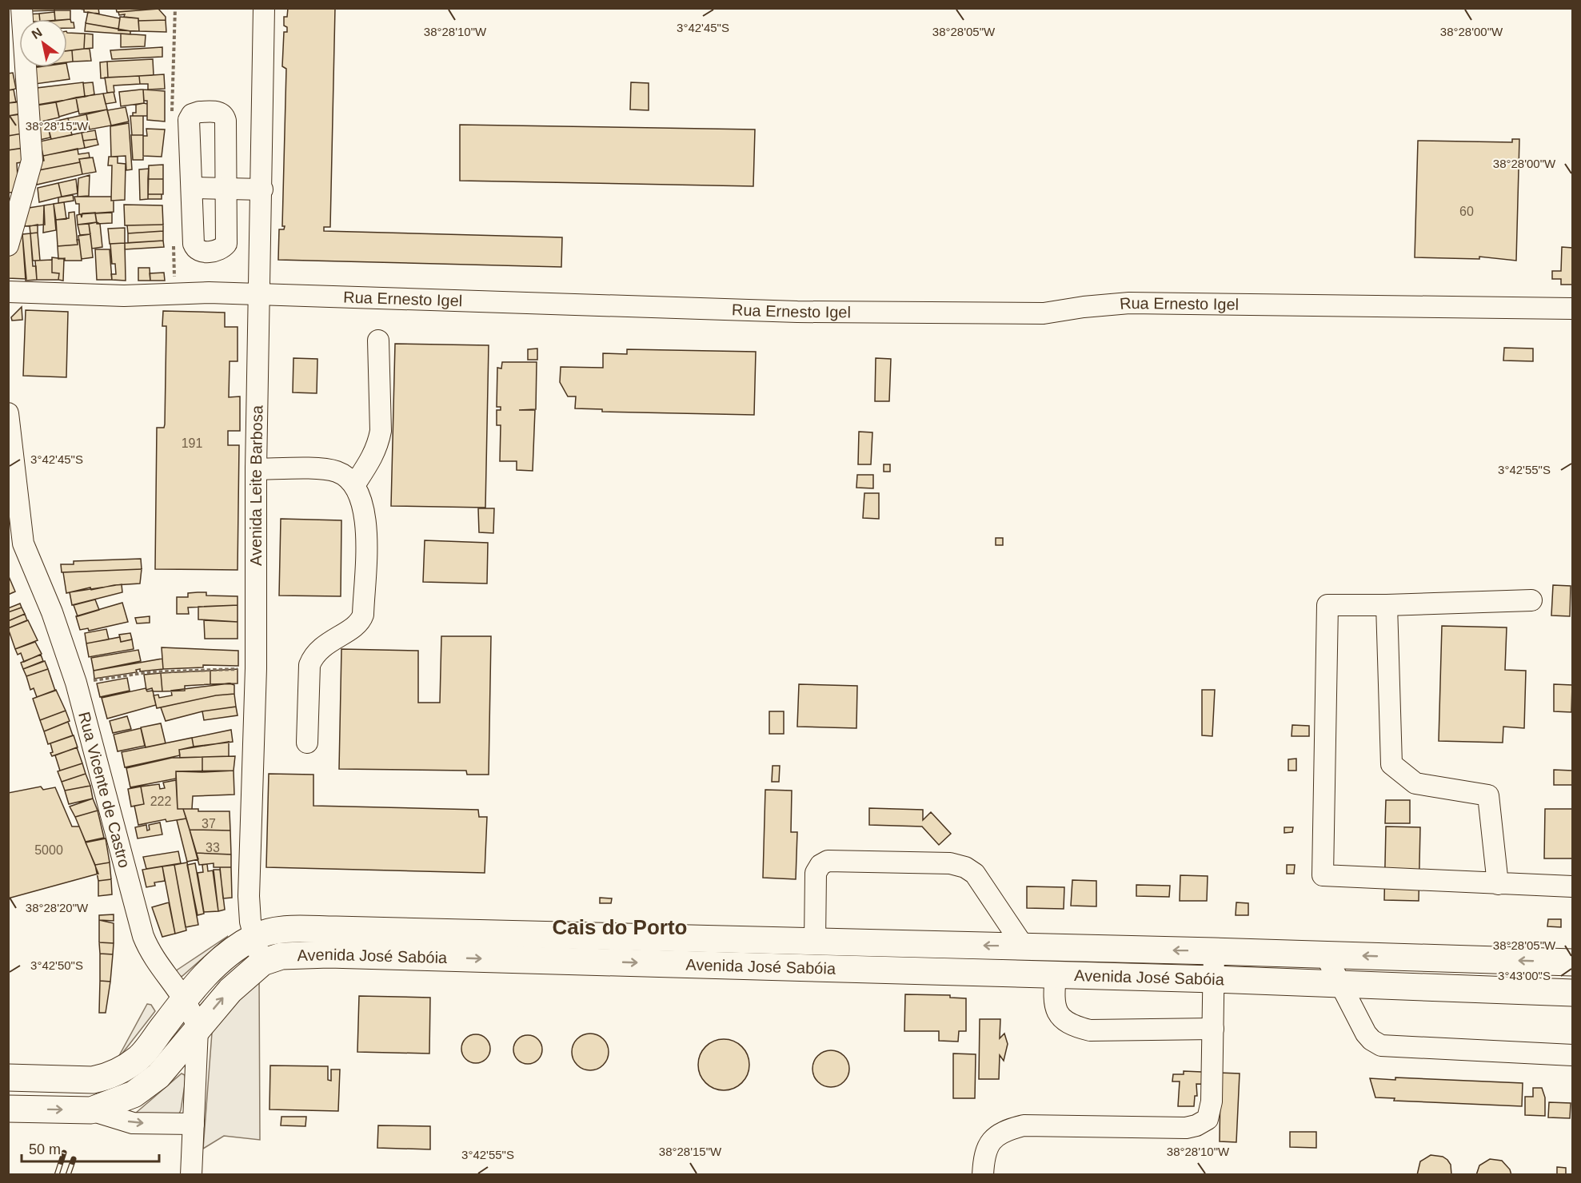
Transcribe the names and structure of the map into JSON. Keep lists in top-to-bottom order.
{
  "streets": {
    "main road": ["Avenida José Sabóia"],
    "street": ["Rua Ernesto Igel", "Avenida Leite Barbosa", "Rua Vicente de Castro"]
  },
  "crossings": [
    ["Rua Ernesto Igel", "Avenida Leite Barbosa"],
    ["Avenida Leite Barbosa", "Avenida José Sabóia"],
    ["Rua Vicente de Castro", "Avenida José Sabóia"]
  ],
  "districts": ["Cais do Porto"],
  "house_numbers": [
    "60",
    "191",
    "222",
    "37",
    "33",
    "5000"
  ],
  "scale_bar": "50 m",
  "north": "top left",
  "coordinates": [
    "3°42'45\"S",
    "38°28'00\"W",
    "38°28'10\"W",
    "38°28'05\"W",
    "38°28'15\"W",
    "3°42'55\"S",
    "38°28'20\"W",
    "3°42'50\"S",
    "3°43'00\"S"
  ]
}
